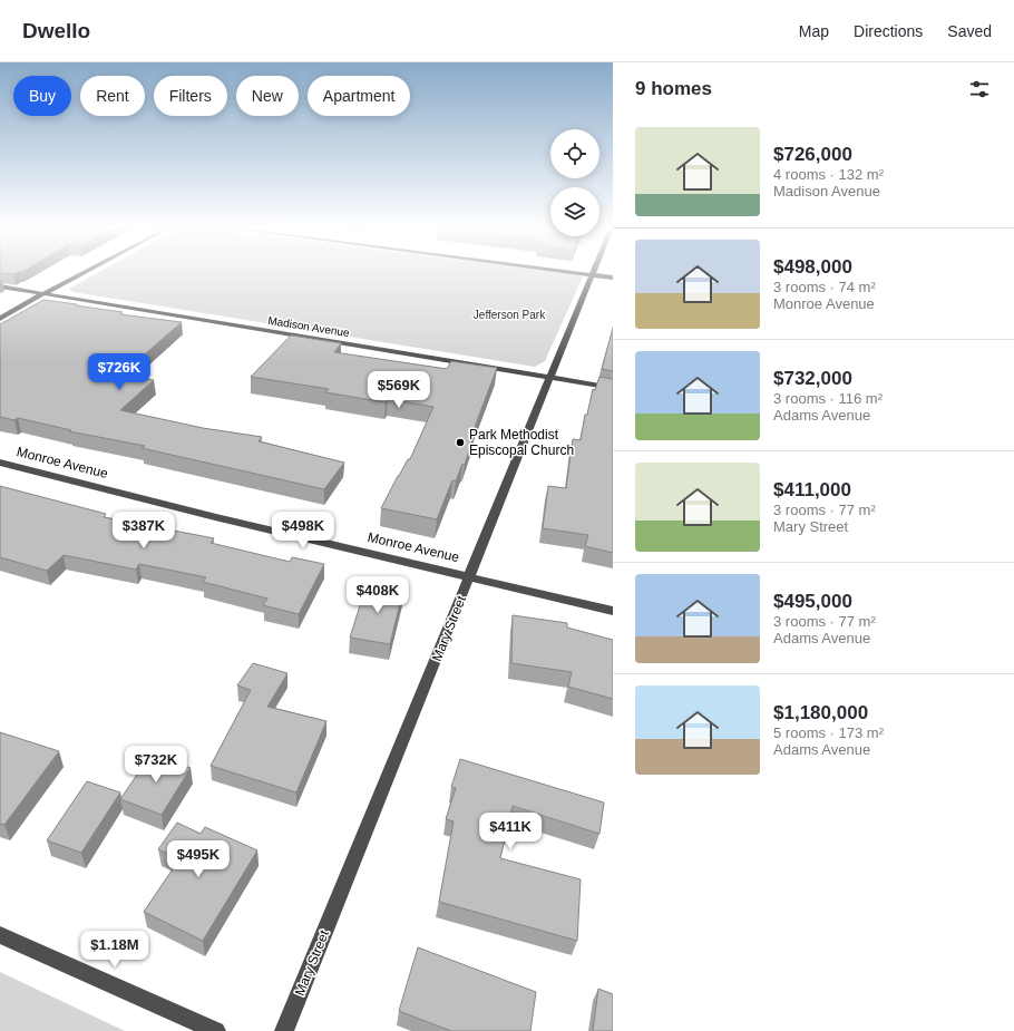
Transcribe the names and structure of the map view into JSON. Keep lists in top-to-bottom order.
{
  "streets": {
    "street": ["Madison Avenue", "Monroe Avenue", "Mary Street"]
  },
  "crossings": [
    ["Madison Avenue", "Mary Street"],
    ["Monroe Avenue", "Mary Street"]
  ],
  "parks": ["Jefferson Park"],
  "places": ["Park Methodist Episcopal Church"],
  "page": {
    "header": "Dwello",
    "nav": ["Map", "Directions", "Saved"],
    "heading": "9 homes",
    "chip": [
      "Buy",
      "Rent",
      "Filters",
      "New",
      "Apartment"
    ],
    "list": [
      {
        "name": "$726,000",
        "note": "4 rooms · 132 m² · Madison Avenue"
      },
      {
        "name": "$498,000",
        "note": "3 rooms · 74 m² · Monroe Avenue"
      },
      {
        "name": "$732,000",
        "note": "3 rooms · 116 m² · Adams Avenue"
      },
      {
        "name": "$411,000",
        "note": "3 rooms · 77 m² · Mary Street"
      },
      {
        "name": "$495,000",
        "note": "3 rooms · 77 m² · Adams Avenue"
      },
      {
        "name": "$1,180,000",
        "note": "5 rooms · 173 m² · Adams Avenue"
      }
    ],
    "price": [
      "$726K",
      "$569K",
      "$387K",
      "$498K",
      "$408K",
      "$732K",
      "$411K",
      "$495K",
      "$1.18M"
    ]
  }
}
